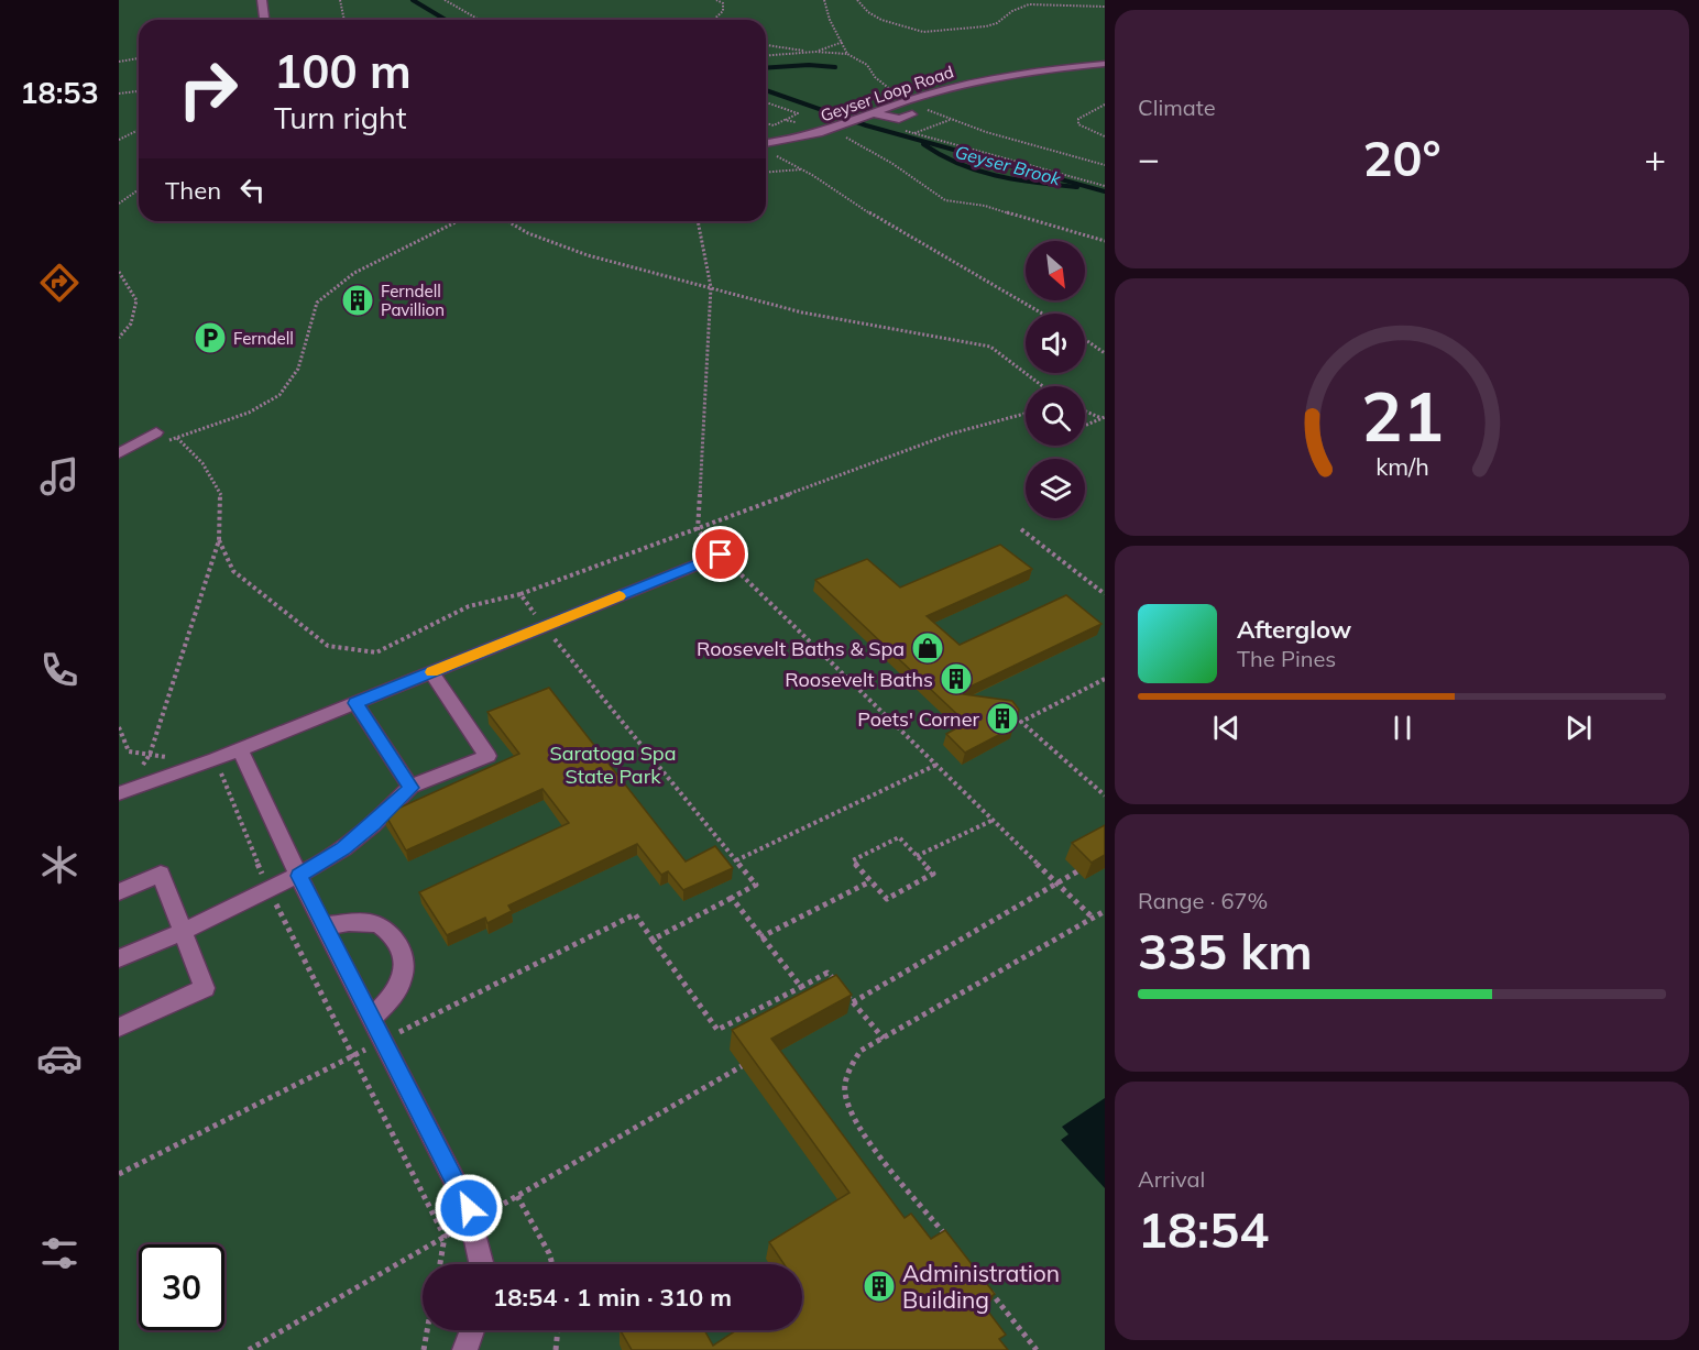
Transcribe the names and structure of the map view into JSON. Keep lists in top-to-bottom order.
{
  "streets": {
    "street": ["Geyser Loop Road"]
  },
  "water": ["Geyser Brook"],
  "parks": ["Saratoga Spa State Park"],
  "places": {
    "building": [
      "Ferndell Pavillion",
      "Roosevelt Baths",
      "Poets' Corner",
      "Administration Building"
    ],
    "parking": ["Ferndell"],
    "shop": ["Roosevelt Baths & Spa"]
  },
  "north": "bottom right",
  "page": {
    "tabs": "18:53",
    "tile": [
      "Climate",
      ["Range · 67%", "335 km"],
      ["Arrival", "18:54"]
    ],
    "turn": ["100 m", "Turn right"],
    "heat": ["−", "20°", "+"],
    "then": "Then",
    "song": ["Afterglow", "The Pines"],
    "limit": "30",
    "trip": "18:54 · 1 min · 310 m",
    "gauge": ["21", "km/h"]
  }
}
